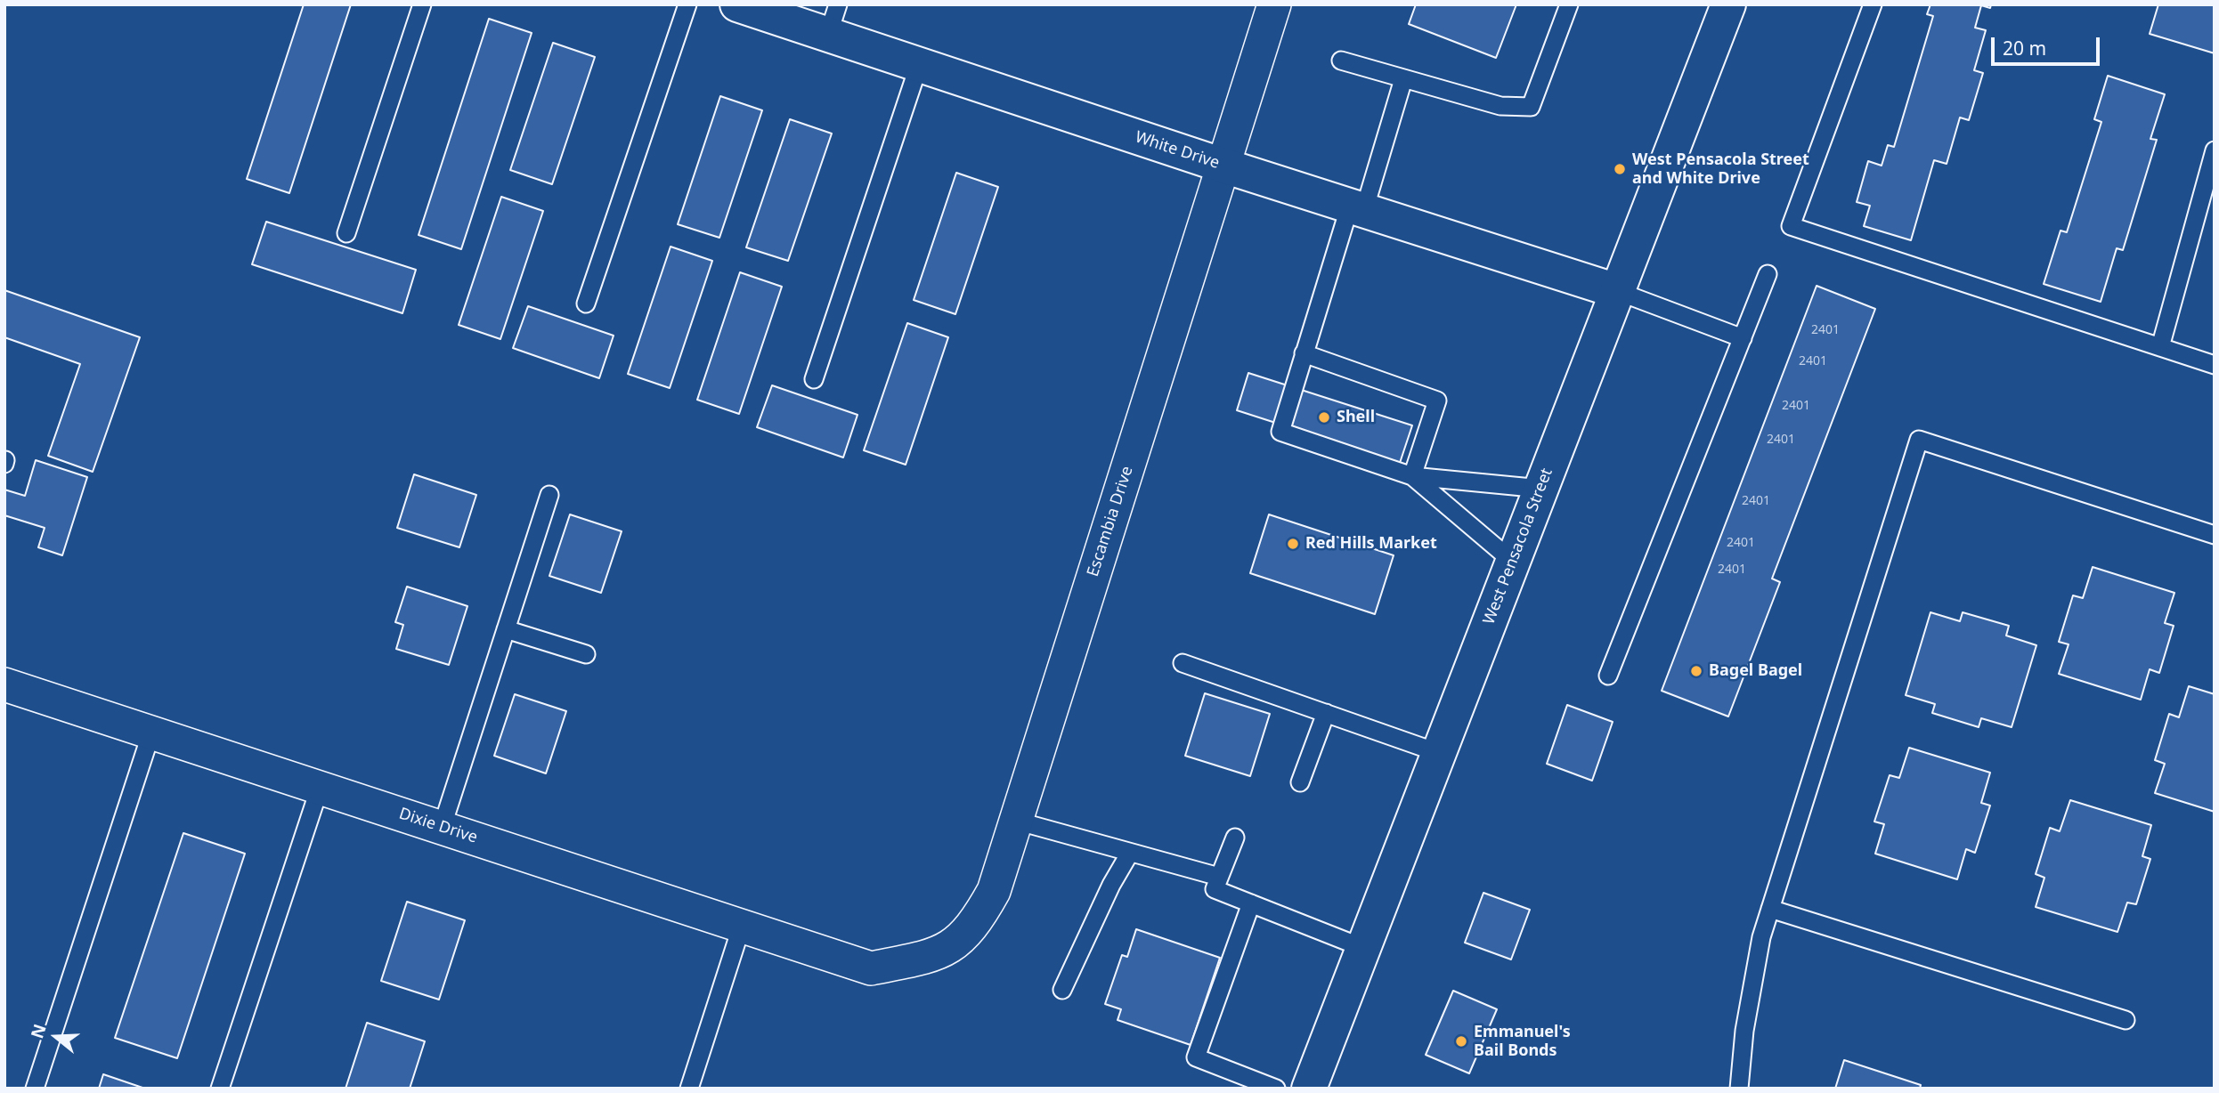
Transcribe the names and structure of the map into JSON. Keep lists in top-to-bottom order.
{
  "streets": {
    "main road": ["White Drive", "West Pensacola Street"],
    "street": ["Escambia Drive", "Dixie Drive"]
  },
  "crossings": [
    ["White Drive", "Escambia Drive"],
    ["White Drive", "West Pensacola Street"],
    ["Escambia Drive", "Dixie Drive"]
  ],
  "places": [
    "West Pensacola Street and White Drive",
    "Shell",
    "Red Hills Market",
    "Bagel Bagel",
    "Emmanuel's Bail Bonds"
  ],
  "house_numbers": [
    "2401",
    "2401",
    "2401",
    "2401",
    "2401",
    "2401",
    "2401"
  ],
  "scale_bar": "20 m",
  "north": "left"
}
